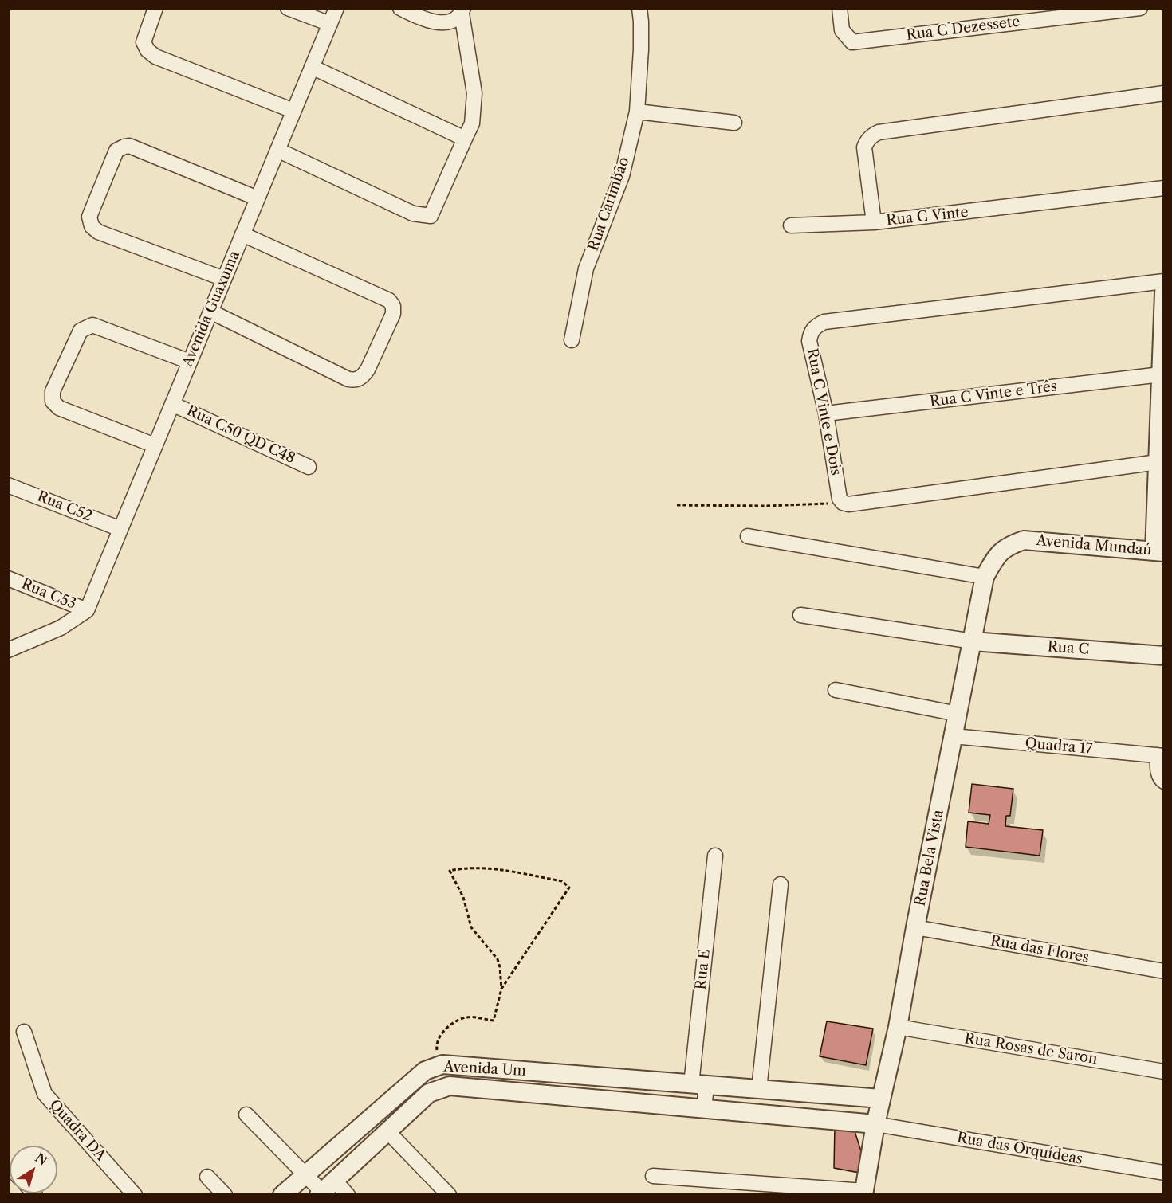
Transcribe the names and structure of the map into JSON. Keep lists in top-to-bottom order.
{
  "streets": {
    "street": [
      "Rua C Dezessete",
      "Rua Carimbão",
      "Rua C Vinte",
      "Avenida Guaxuma",
      "Rua C Vinte e Três",
      "Rua C Vinte e Dois",
      "Rua C50 QD C48",
      "Rua C52",
      "Avenida Mundaú",
      "Rua C53",
      "Rua C",
      "Quadra 17",
      "Rua Bela Vista",
      "Rua das Flores",
      "Rua E",
      "Rua Rosas de Saron",
      "Avenida Um",
      "Quadra DA",
      "Rua das Orquídeas"
    ]
  },
  "crossings": [
    ["Avenida Guaxuma", "Rua C50 QD C48"],
    ["Avenida Guaxuma", "Rua C52"],
    ["Avenida Guaxuma", "Rua C53"],
    ["Rua C Vinte e Três", "Rua C Vinte e Dois"],
    ["Avenida Mundaú", "Rua Bela Vista"],
    ["Rua C", "Rua Bela Vista"],
    ["Quadra 17", "Rua Bela Vista"],
    ["Rua Bela Vista", "Rua das Flores"],
    ["Rua Bela Vista", "Rua Rosas de Saron"],
    ["Rua Bela Vista", "Avenida Um"],
    ["Rua Bela Vista", "Rua das Orquídeas"],
    ["Rua E", "Avenida Um"],
    ["Avenida Um", "Rua das Orquídeas"]
  ],
  "north": "top right"
}
